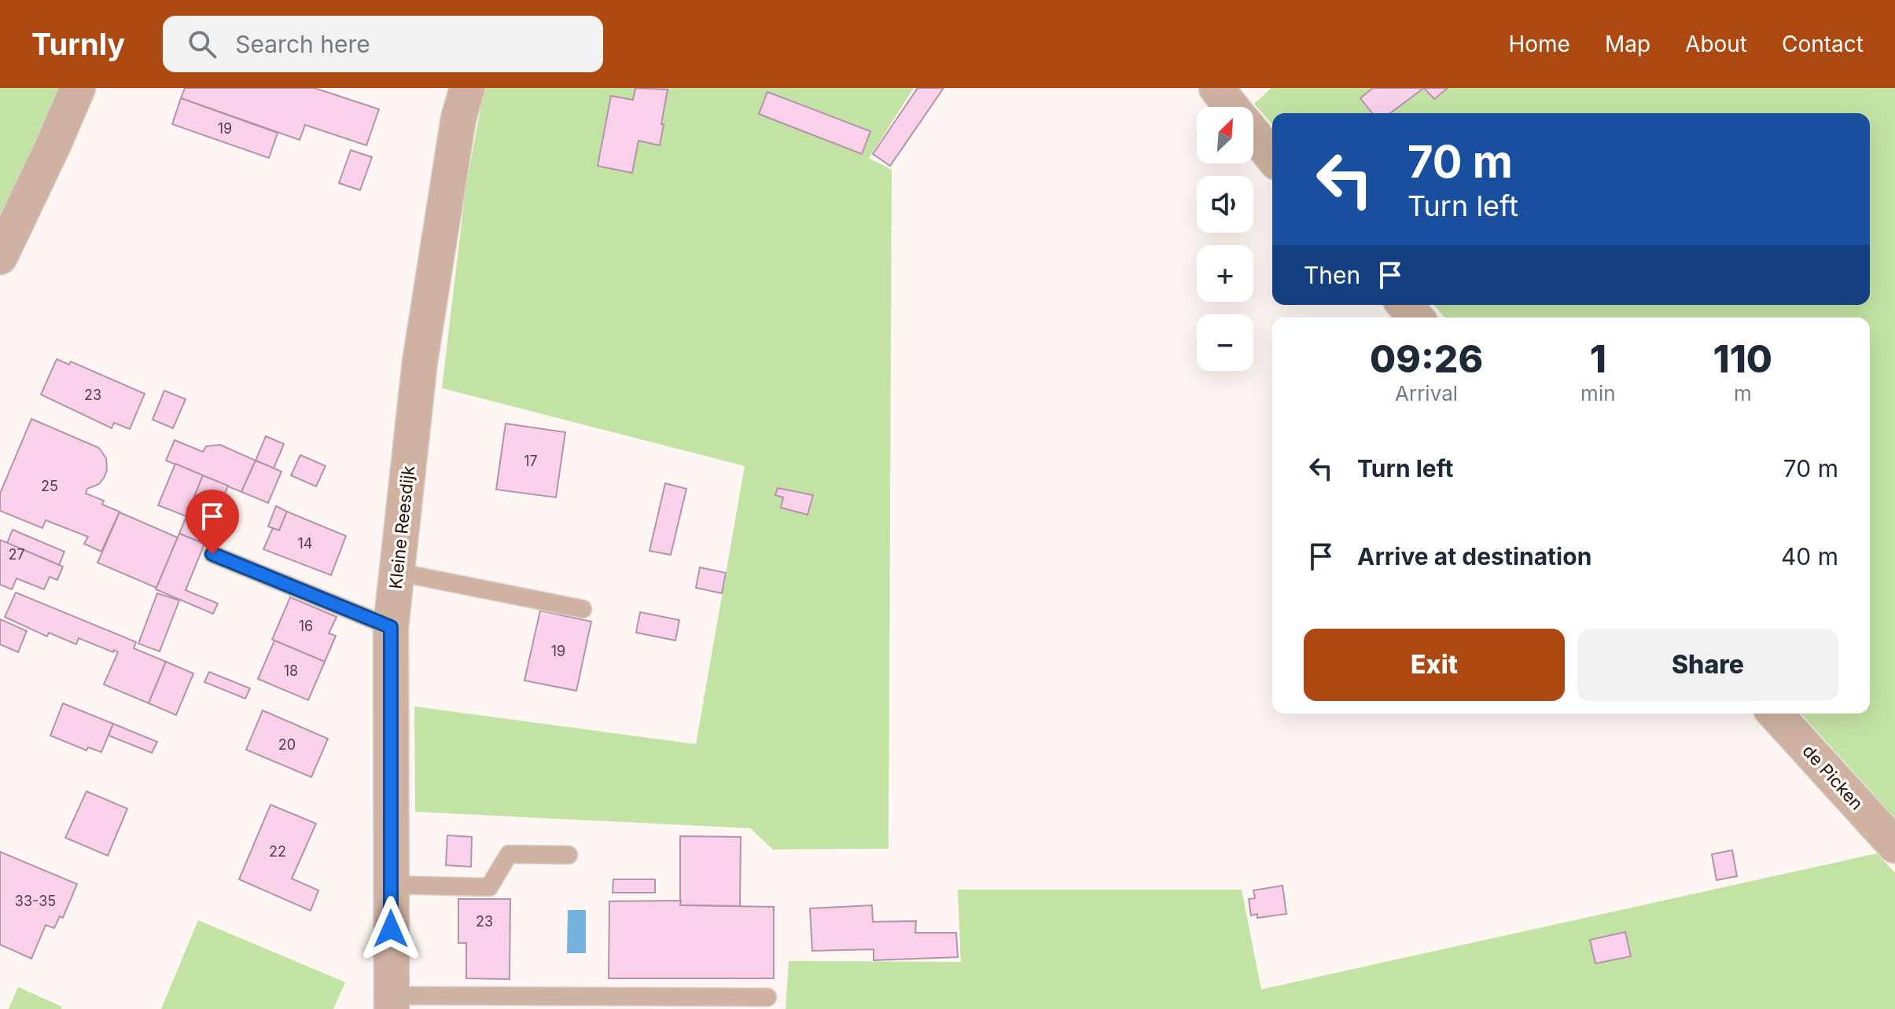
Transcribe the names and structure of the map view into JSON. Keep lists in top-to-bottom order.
{
  "streets": {
    "street": ["Kleine Reesdijk", "de Picken"]
  },
  "house_numbers": [
    "19",
    "23",
    "17",
    "25",
    "14",
    "27",
    "16",
    "19",
    "18",
    "20",
    "22",
    "33-35",
    "23"
  ],
  "north": "top right",
  "page": {
    "header": "Turnly",
    "search": "Search here",
    "nav": [
      "Home",
      "Map",
      "About",
      "Contact"
    ],
    "map_buttons": ["+", "−"],
    "turn": ["70 m", "Turn left"],
    "then": "Then",
    "eta": [
      "09:26",
      "Arrival",
      "1",
      "min",
      "110",
      "m"
    ],
    "list": [
      {
        "name": "Turn left",
        "value": "70 m"
      },
      {
        "name": "Arrive at destination",
        "value": "40 m"
      }
    ],
    "buttons": ["Exit", "Share"]
  }
}
